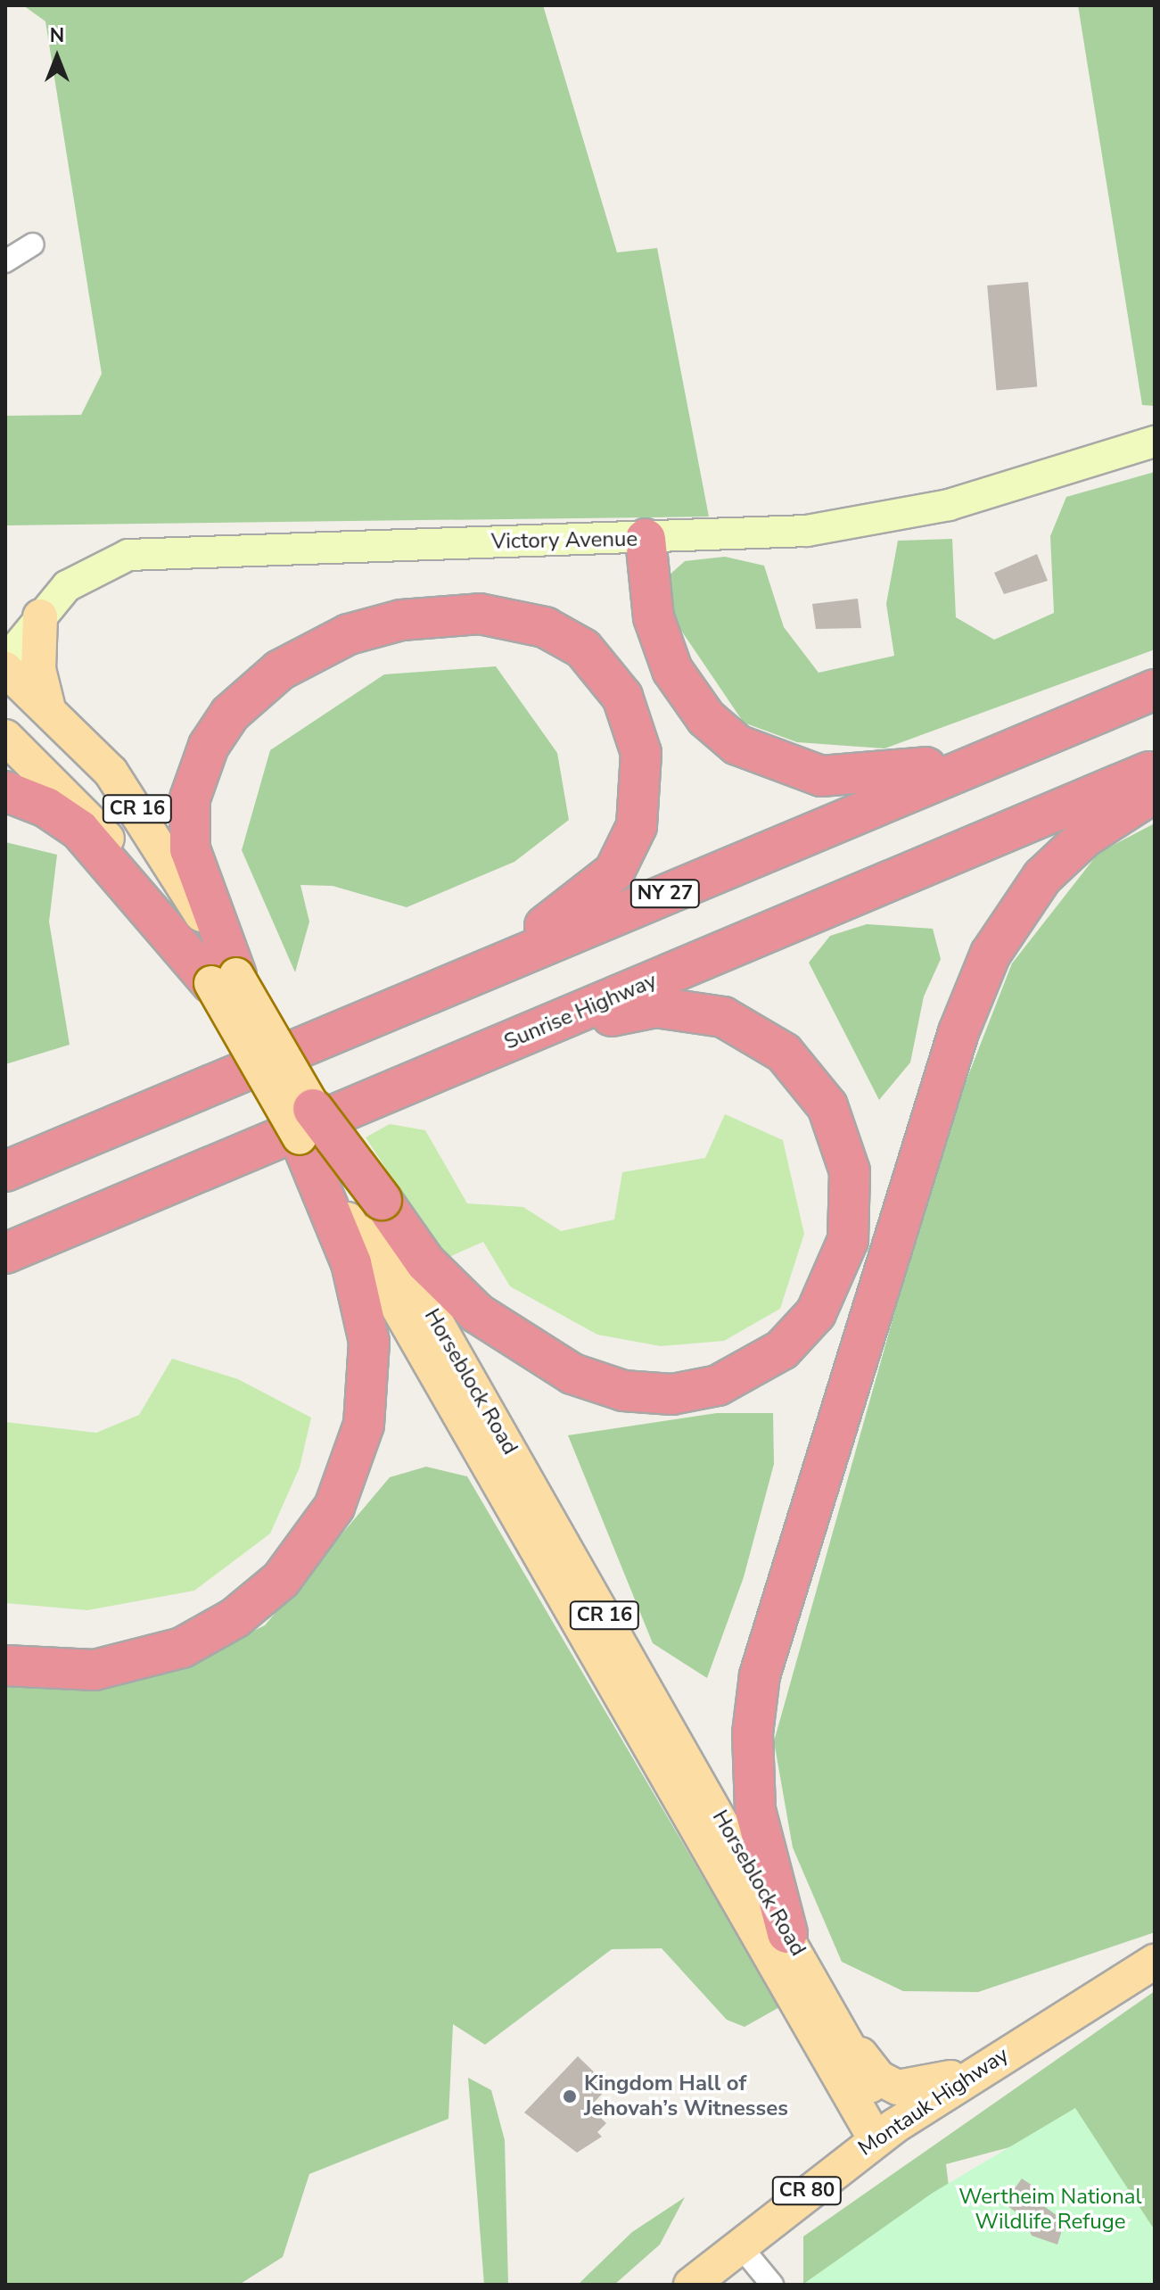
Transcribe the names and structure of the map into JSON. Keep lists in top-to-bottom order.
{
  "streets": {
    "highway": ["NY 27", "Sunrise Highway"],
    "main road": [
      "CR 16",
      "Horseblock Road",
      "Montauk Highway",
      "CR 80"
    ],
    "street": ["Victory Avenue"]
  },
  "crossings": [
    ["Horseblock Road", "Montauk Highway"]
  ],
  "parks": ["Wertheim National Wildlife Refuge"],
  "places": ["Kingdom Hall of Jehovah’s Witnesses"],
  "north": "top"
}
